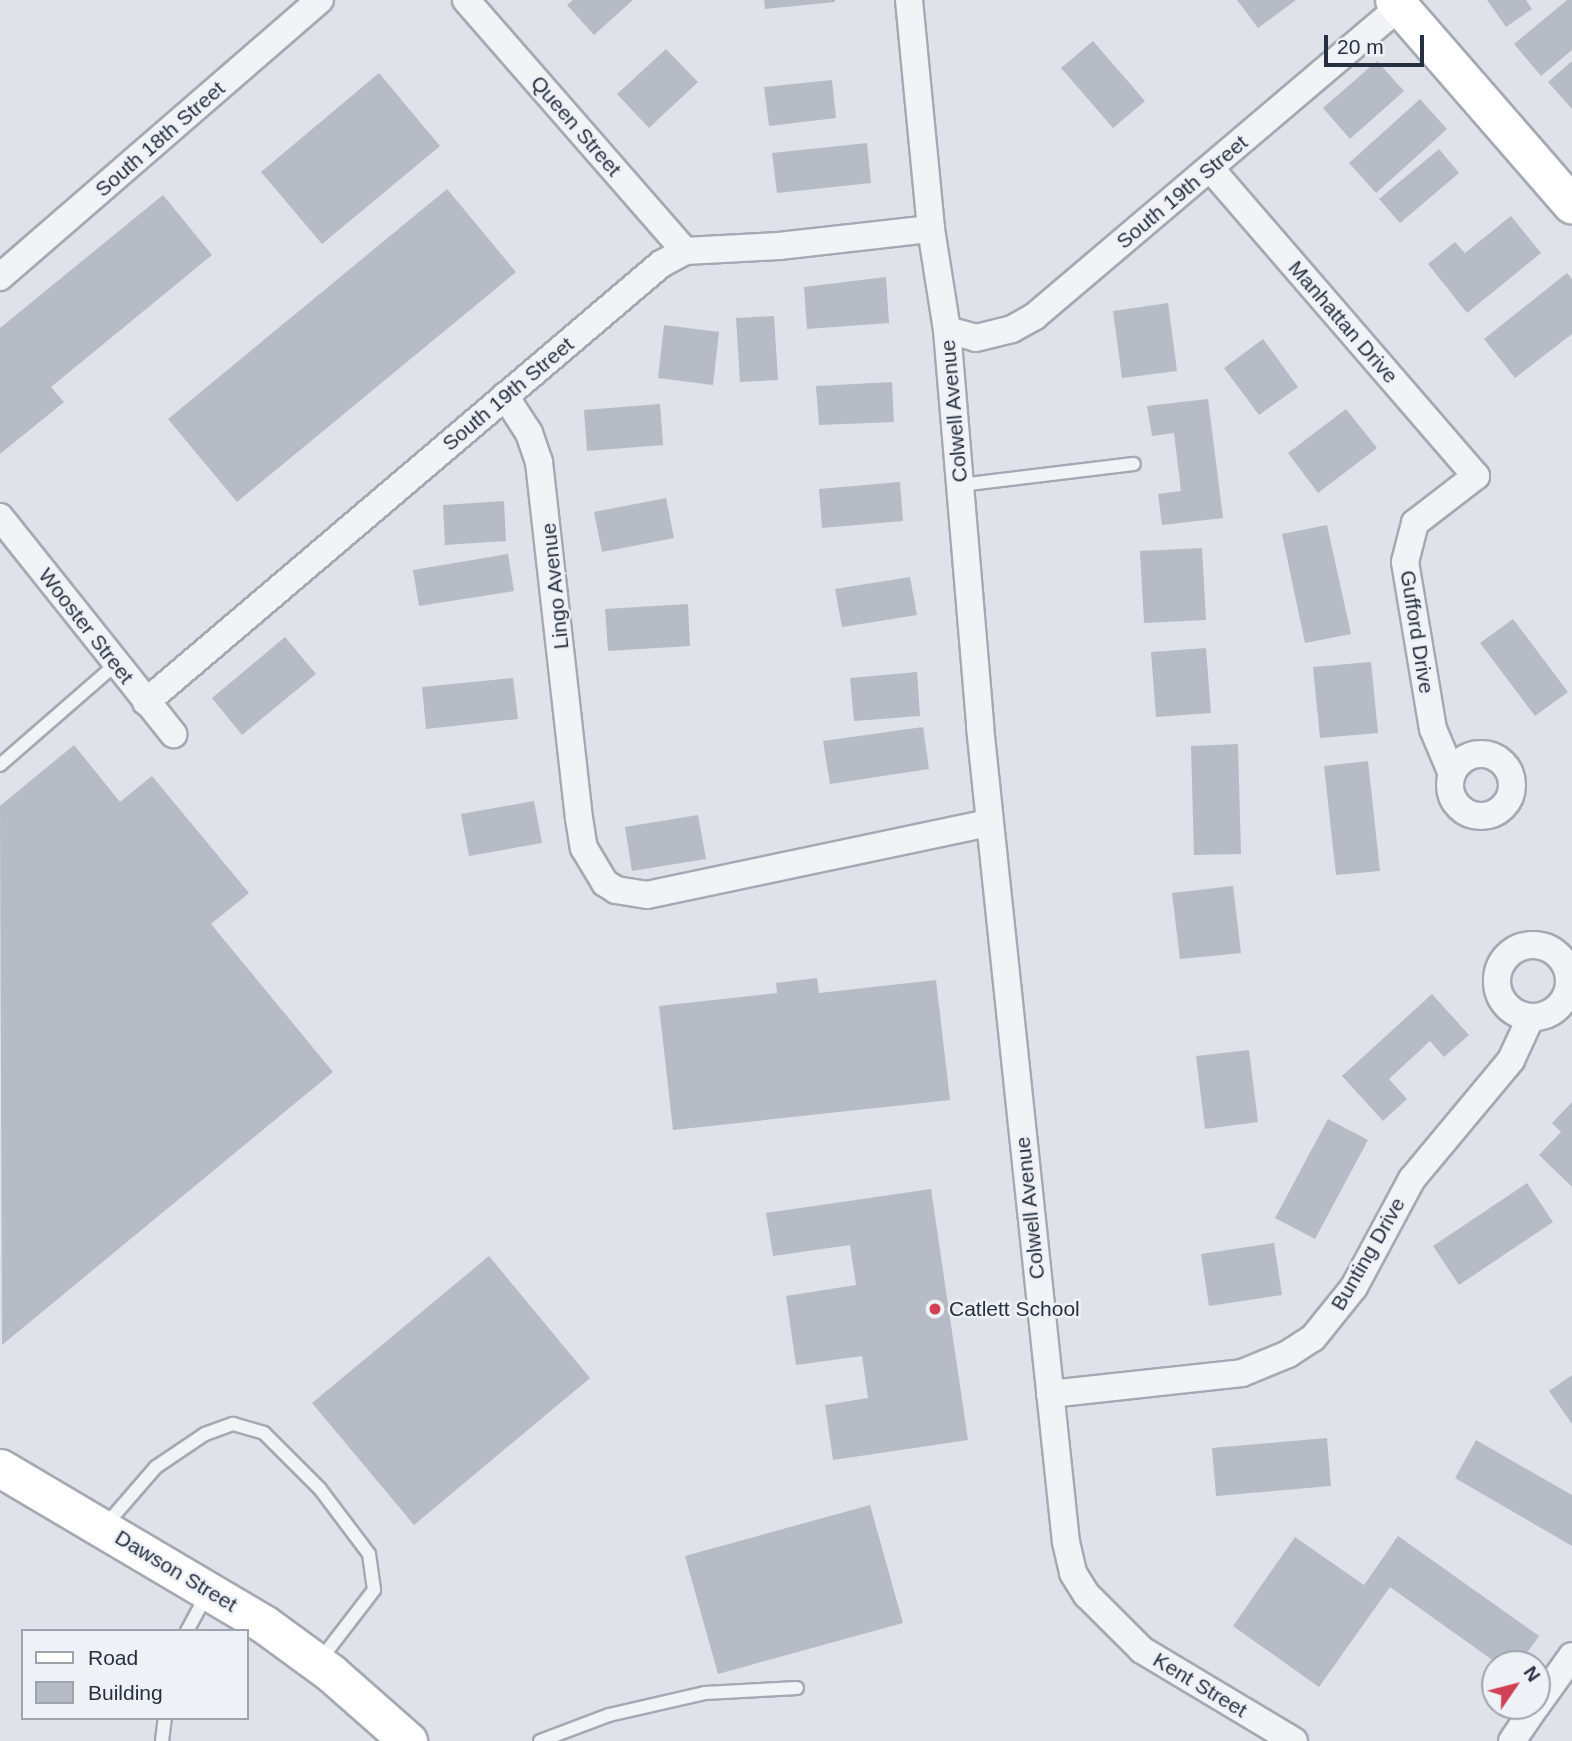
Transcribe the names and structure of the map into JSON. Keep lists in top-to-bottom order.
{
  "streets": {
    "street": [
      "Queen Street",
      "South 18th Street",
      "South 19th Street",
      "Manhattan Drive",
      "Colwell Avenue",
      "Lingo Avenue",
      "Wooster Street",
      "Gufford Drive",
      "Bunting Drive",
      "Dawson Street",
      "Kent Street"
    ]
  },
  "crossings": [
    ["Queen Street", "South 19th Street"],
    ["South 19th Street", "Manhattan Drive"],
    ["South 19th Street", "Colwell Avenue"],
    ["South 19th Street", "Lingo Avenue"],
    ["South 19th Street", "Wooster Street"],
    ["Manhattan Drive", "Gufford Drive"],
    ["Colwell Avenue", "Lingo Avenue"],
    ["Colwell Avenue", "Bunting Drive"],
    ["Colwell Avenue", "Kent Street"]
  ],
  "places": ["Catlett School"],
  "legend": ["Road", "Building"],
  "scale_bar": "20 m",
  "north": "top right"
}
